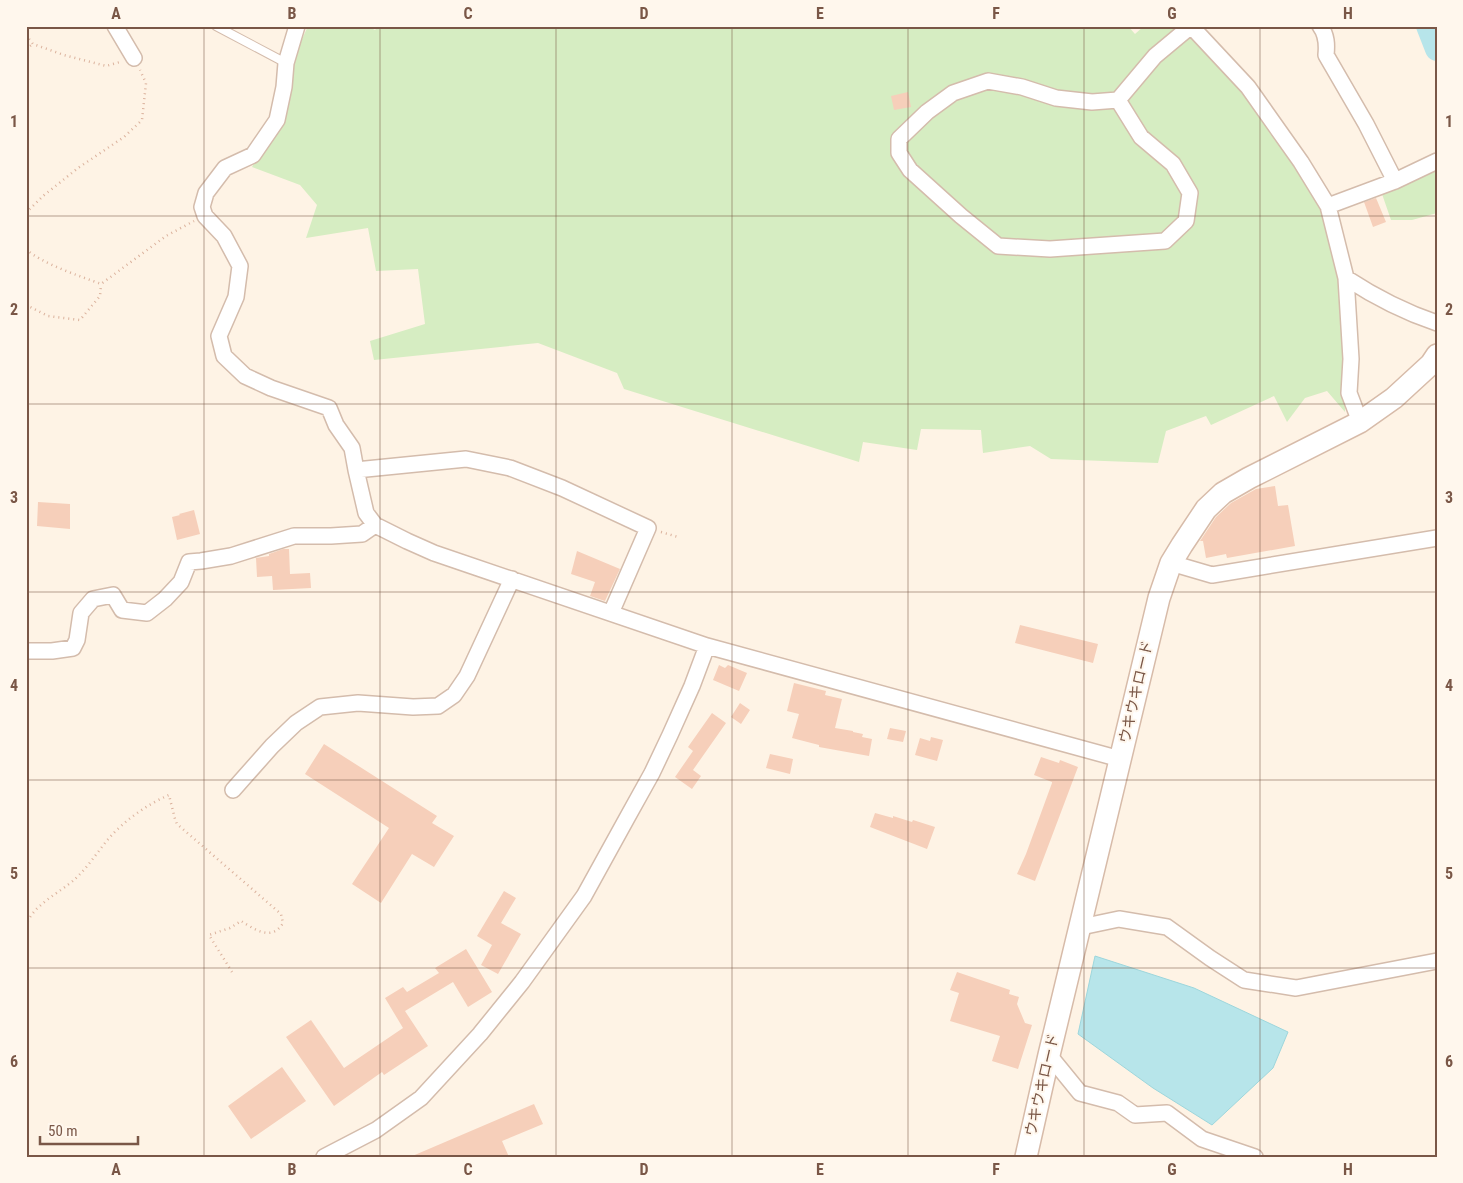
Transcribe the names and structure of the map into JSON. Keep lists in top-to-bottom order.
{
  "streets": {
    "street": ["ウキウキロード"]
  },
  "scale_bar": "50 m",
  "grid": {
    "columns": [
      "A",
      "B",
      "C",
      "D",
      "E",
      "F",
      "G",
      "H"
    ],
    "rows": [
      "1",
      "2",
      "3",
      "4",
      "5",
      "6"
    ]
  }
}
